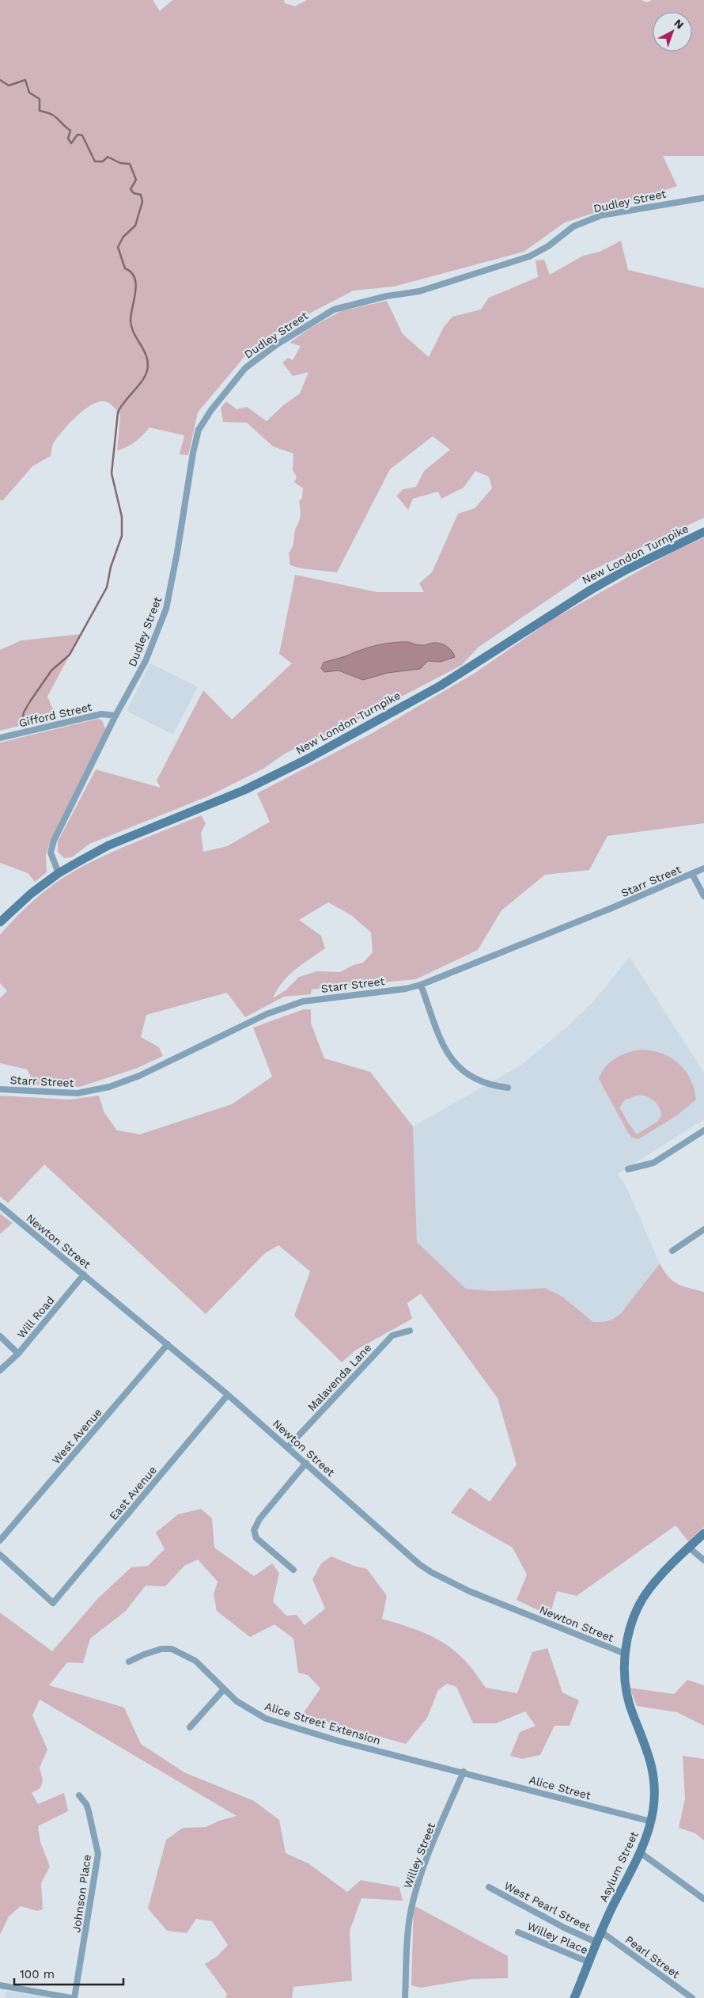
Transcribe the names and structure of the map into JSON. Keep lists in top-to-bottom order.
{
  "streets": {
    "main road": ["New London Turnpike", "Asylum Street"],
    "street": [
      "Dudley Street",
      "Gifford Street",
      "Starr Street",
      "Newton Street",
      "Will Road",
      "Malavenda Lane",
      "West Avenue",
      "East Avenue",
      "Alice Street Extension",
      "Alice Street",
      "Willey Street",
      "Johnson Place",
      "West Pearl Street",
      "Willey Place",
      "Pearl Street"
    ]
  },
  "crossings": [
    ["Dudley Street", "New London Turnpike"],
    ["Dudley Street", "Gifford Street"],
    ["Newton Street", "Will Road"],
    ["Newton Street", "Malavenda Lane"],
    ["Newton Street", "West Avenue"],
    ["Newton Street", "East Avenue"],
    ["Newton Street", "Asylum Street"],
    ["Alice Street Extension", "Alice Street"],
    ["Alice Street Extension", "Willey Street"],
    ["Alice Street", "Willey Street"],
    ["Alice Street", "Asylum Street"],
    ["Asylum Street", "West Pearl Street"],
    ["Asylum Street", "Willey Place"],
    ["Asylum Street", "Pearl Street"]
  ],
  "scale_bar": "100 m",
  "north": "top right"
}
